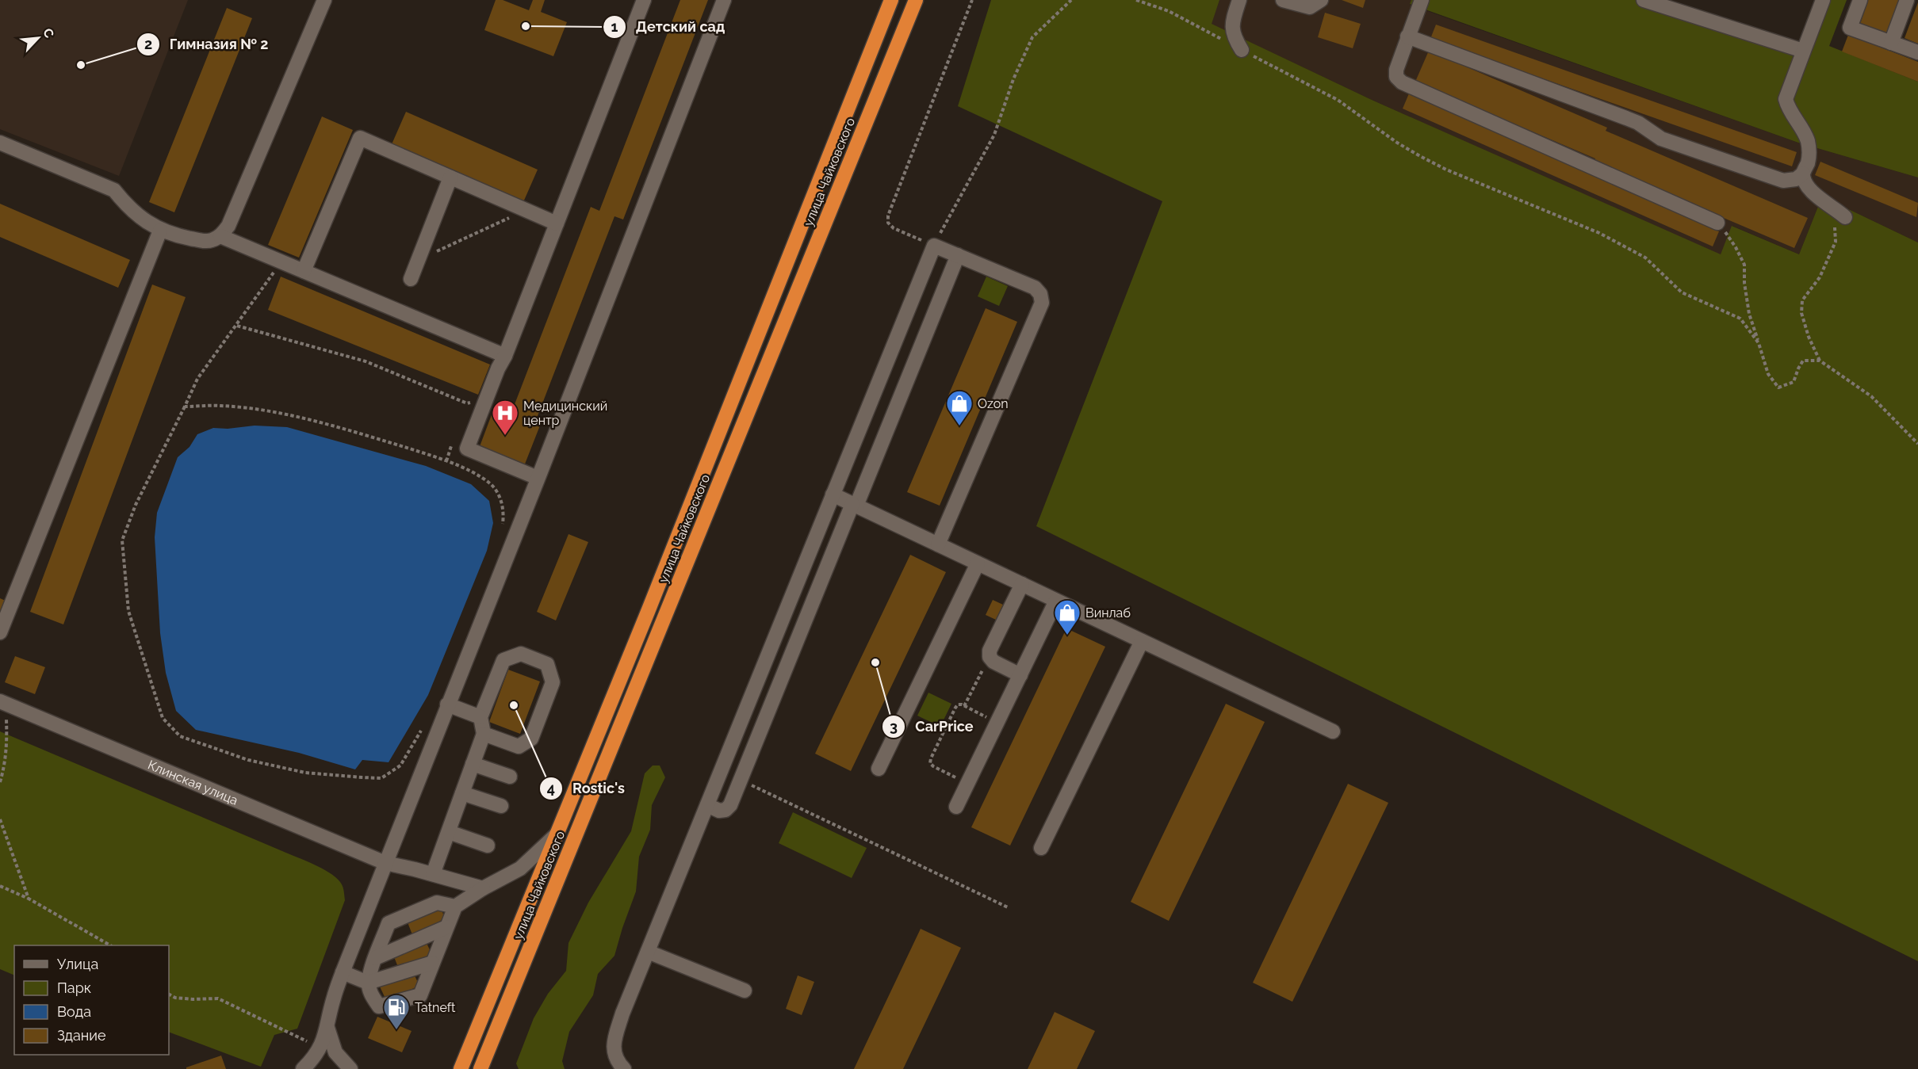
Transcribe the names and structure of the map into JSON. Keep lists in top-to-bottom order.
{
  "streets": {
    "highway": ["улица Чайковского"],
    "street": ["Клинская улица"]
  },
  "places": {
    "other": [
      "Детский сад",
      "Гимназия № 2",
      "CarPrice",
      "Rostic's"
    ],
    "shop": ["Ozon", "Винлаб"],
    "hospital": ["Медицинский центр"],
    "fuel station": ["Tatneft"]
  },
  "legend": [
    "Улица",
    "Парк",
    "Вода",
    "Здание"
  ],
  "north": "top right"
}
